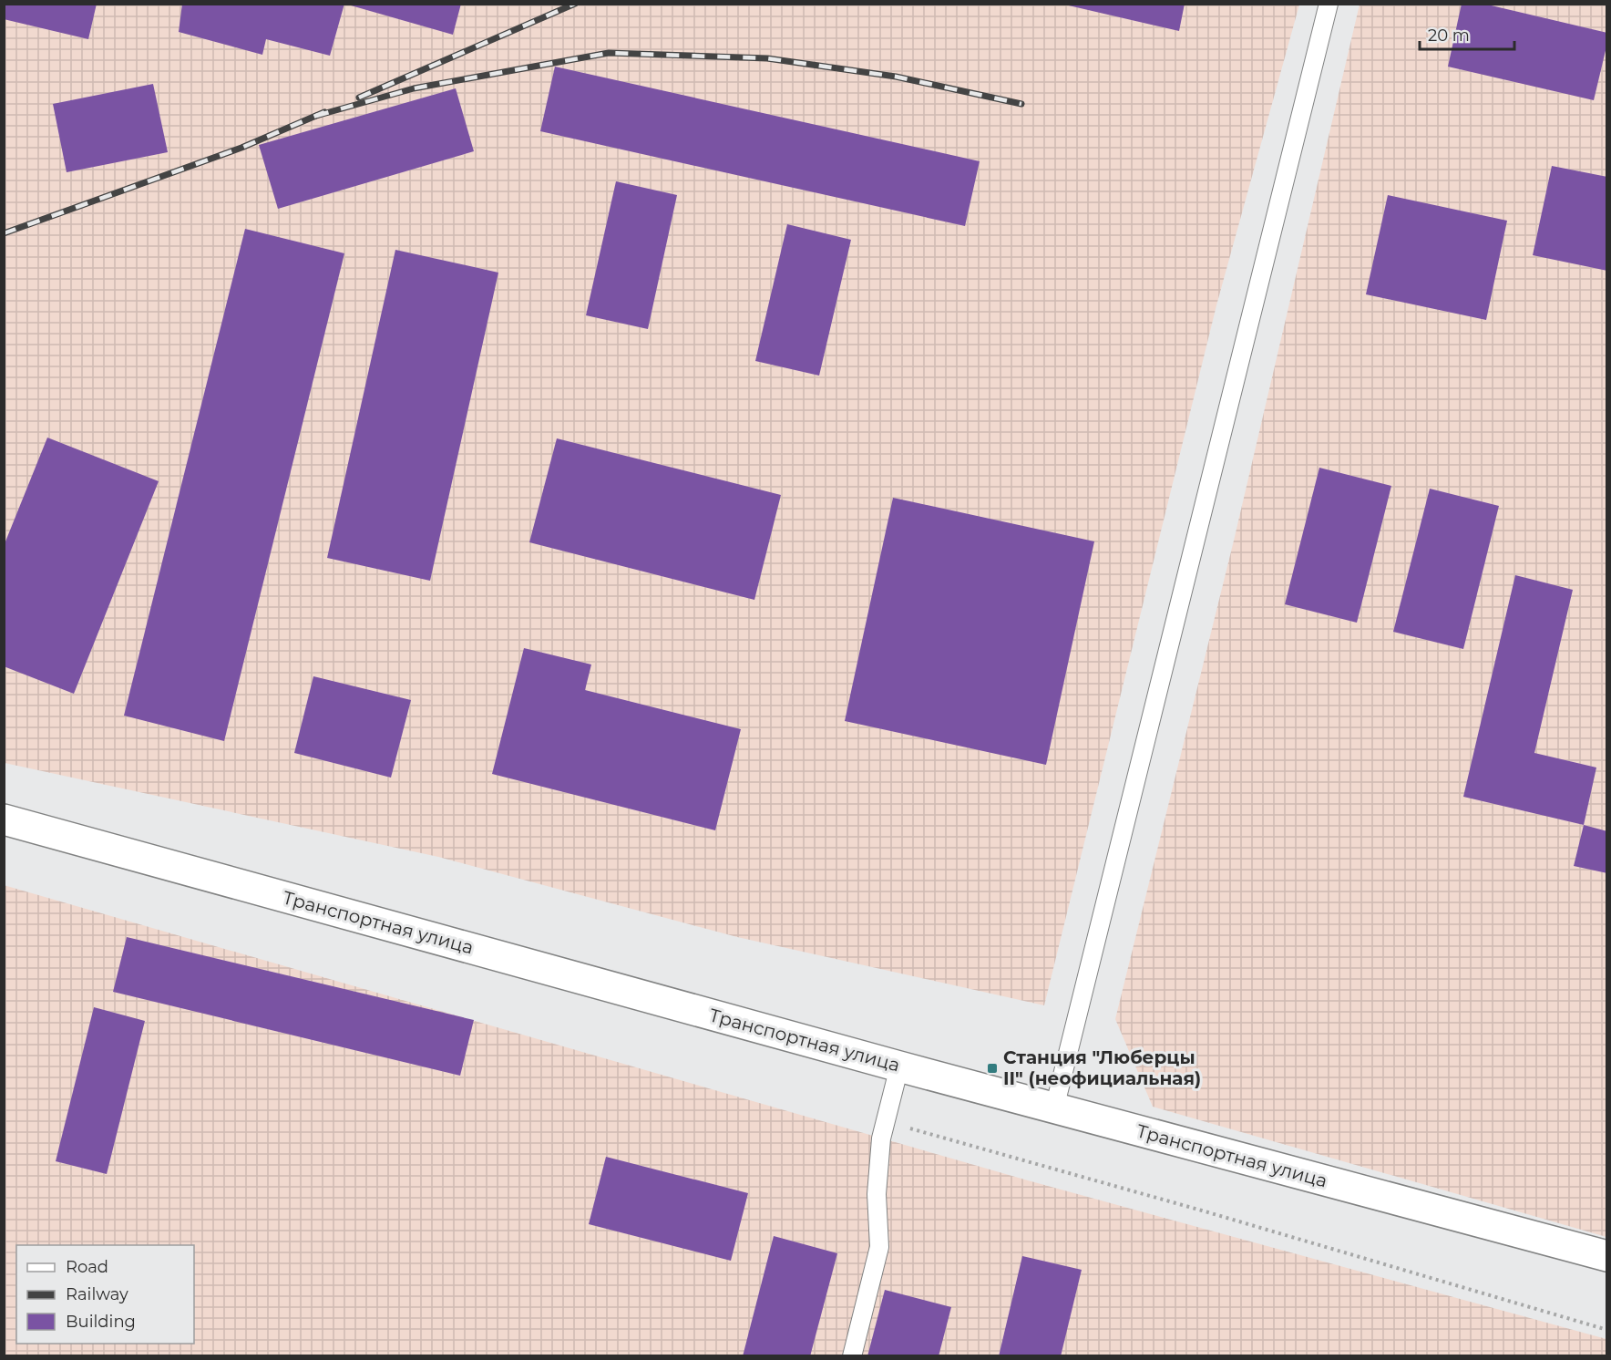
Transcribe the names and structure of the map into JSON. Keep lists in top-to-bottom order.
{
  "streets": {
    "street": ["Транспортная улица"]
  },
  "places": {
    "transit": ["Станция \"Люберцы II\" (неофициальная)"]
  },
  "legend": ["Road", "Railway", "Building"],
  "scale_bar": "20 m"
}
